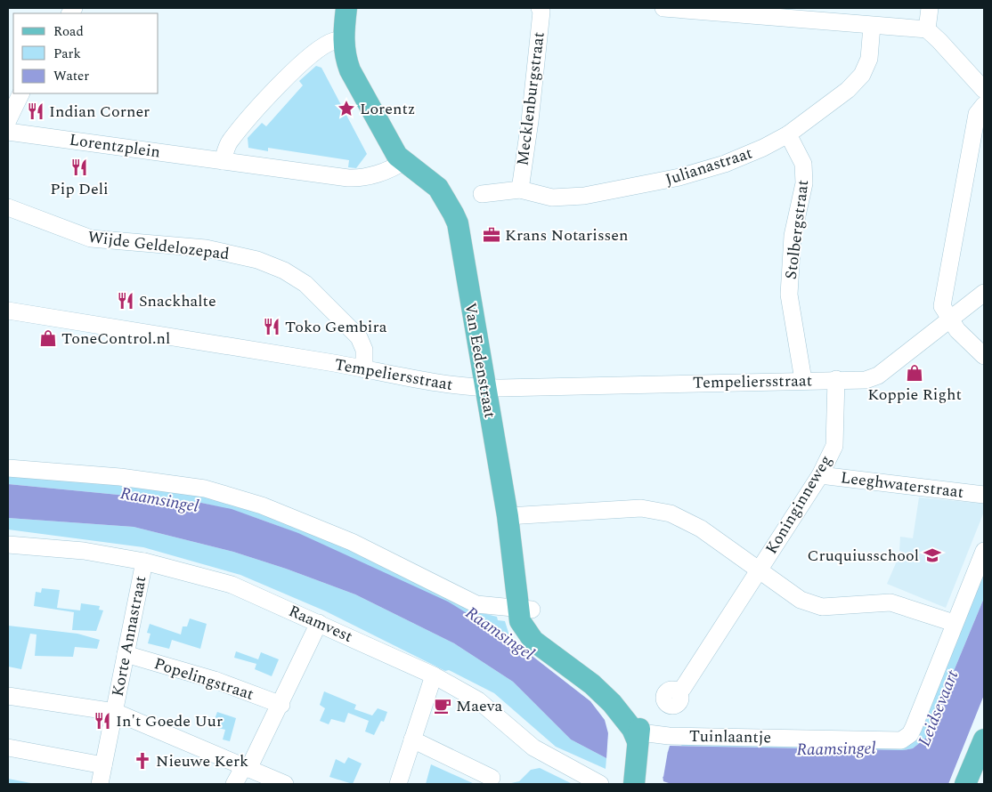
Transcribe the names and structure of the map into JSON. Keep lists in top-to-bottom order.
{
  "streets": {
    "main road": ["Van Eedenstraat"],
    "street": [
      "Mecklenburgstraat",
      "Lorentzplein",
      "Julianastraat",
      "Stolbergstraat",
      "Wijde Geldelozepad",
      "Tempeliersstraat",
      "Leeghwaterstraat",
      "Koninginneweg",
      "Raamvest",
      "Korte Annastraat",
      "Popelingstraat",
      "Tuinlaantje"
    ]
  },
  "crossings": [
    ["Mecklenburgstraat", "Julianastraat"],
    ["Lorentzplein", "Van Eedenstraat"],
    ["Julianastraat", "Stolbergstraat"],
    ["Stolbergstraat", "Tempeliersstraat"],
    ["Wijde Geldelozepad", "Tempeliersstraat"],
    ["Van Eedenstraat", "Tempeliersstraat"],
    ["Tempeliersstraat", "Koninginneweg"],
    ["Leeghwaterstraat", "Koninginneweg"],
    ["Raamvest", "Korte Annastraat"],
    ["Korte Annastraat", "Popelingstraat"]
  ],
  "water": ["Raamsingel", "Leidsevaart"],
  "places": {
    "place": ["Lorentz"],
    "restaurant": [
      "Indian Corner",
      "Pip Deli",
      "Snackhalte",
      "Toko Gembira",
      "In't Goede Uur"
    ],
    "office": ["Krans Notarissen"],
    "shop": ["ToneControl.nl", "Koppie Right"],
    "school or university": ["Cruquiusschool"],
    "cafe": ["Maeva"],
    "church": ["Nieuwe Kerk"]
  },
  "legend": ["Road", "Park", "Water"]
}
